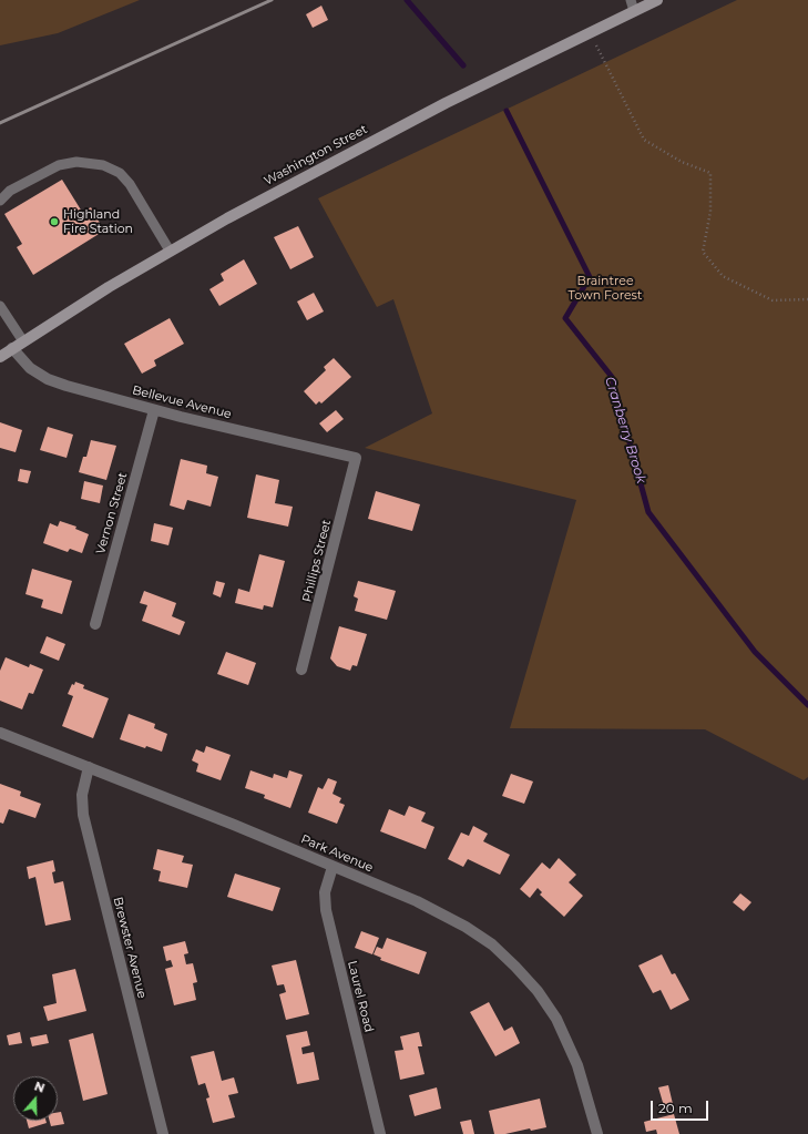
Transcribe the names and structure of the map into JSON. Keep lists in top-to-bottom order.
{
  "streets": {
    "main road": ["Washington Street"],
    "street": [
      "Bellevue Avenue",
      "Vernon Street",
      "Phillips Street",
      "Park Avenue",
      "Brewster Avenue",
      "Laurel Road"
    ]
  },
  "crossings": [
    ["Washington Street", "Bellevue Avenue"],
    ["Bellevue Avenue", "Vernon Street"],
    ["Bellevue Avenue", "Phillips Street"],
    ["Park Avenue", "Brewster Avenue"],
    ["Park Avenue", "Laurel Road"]
  ],
  "water": ["Cranberry Brook"],
  "parks": ["Braintree Town Forest"],
  "places": ["Highland Fire Station"],
  "scale_bar": "20 m",
  "north": "top"
}
